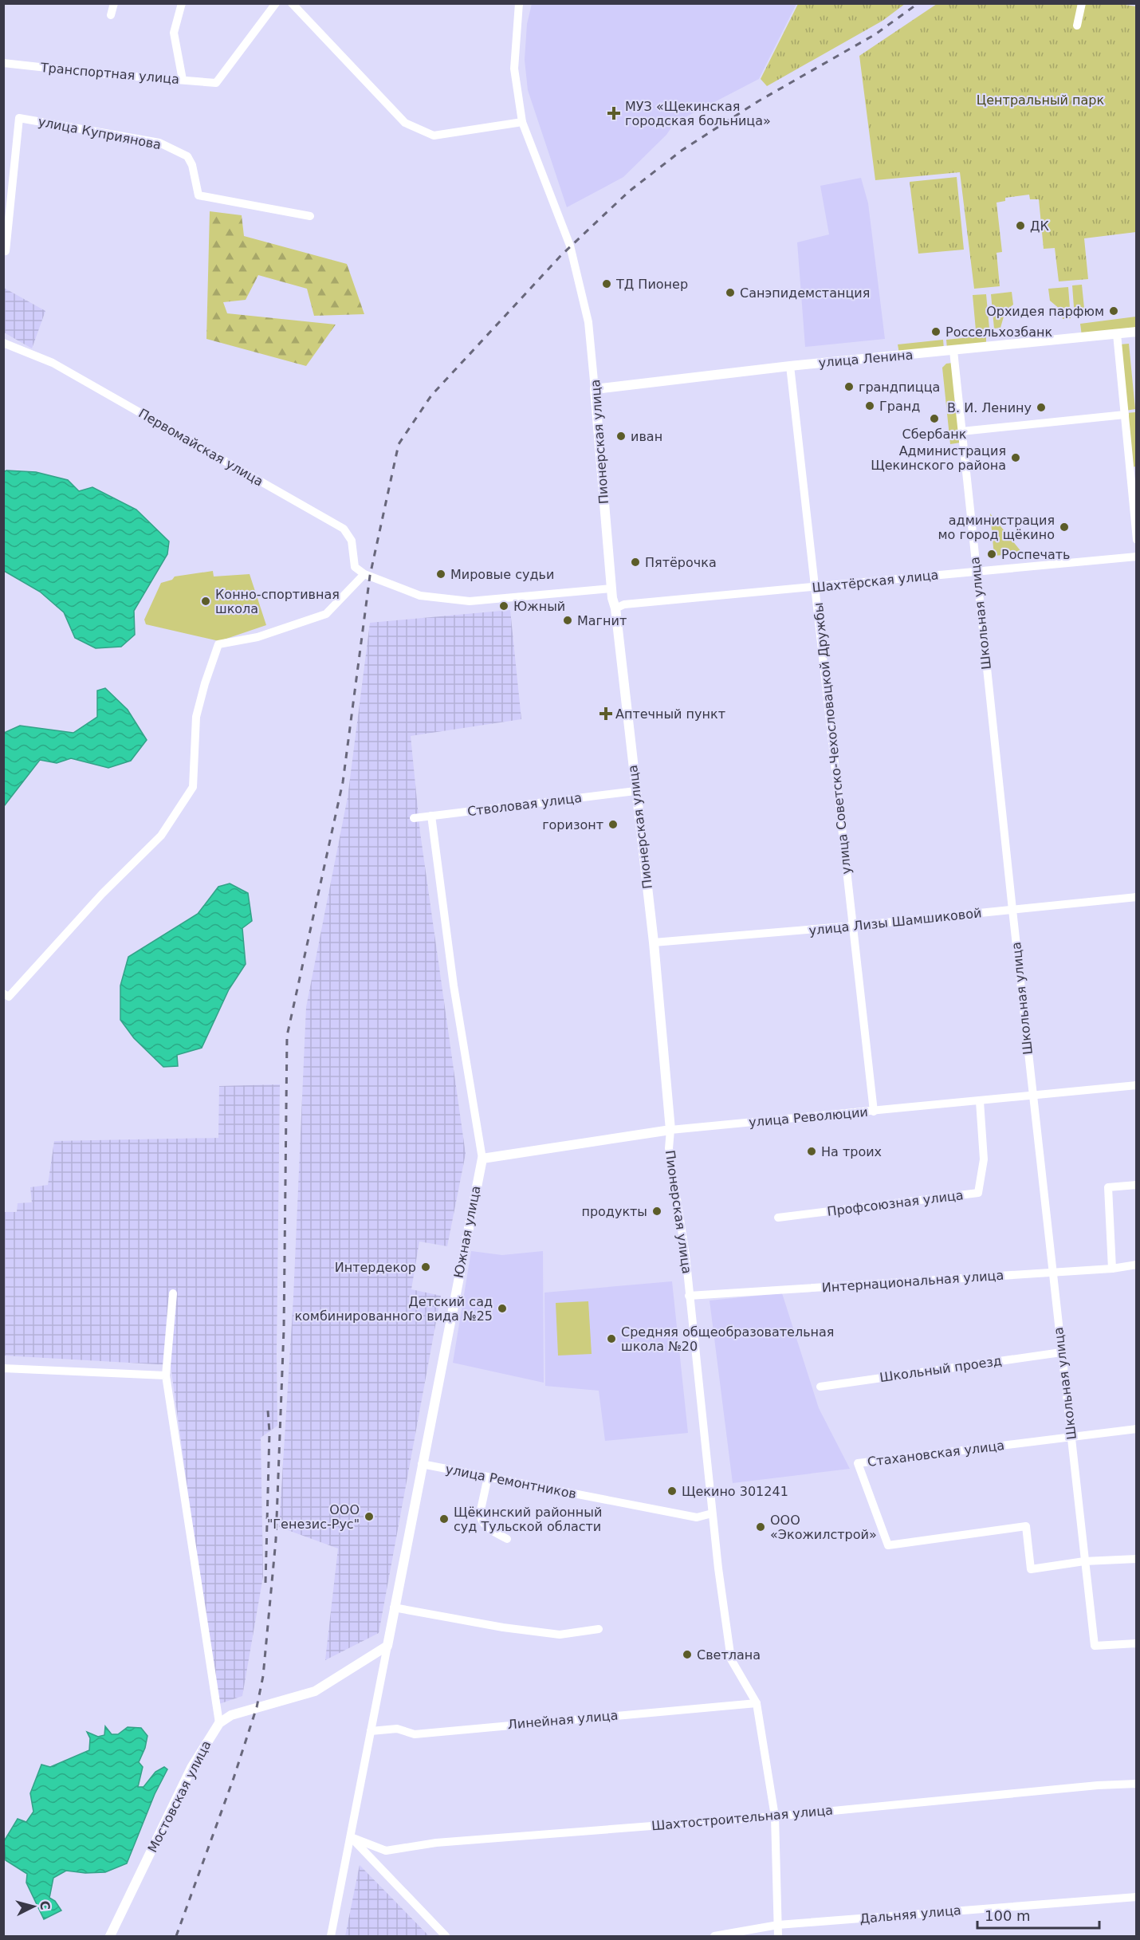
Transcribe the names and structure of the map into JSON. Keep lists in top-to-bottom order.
{
  "streets": {
    "street": [
      "Транспортная улица",
      "улица Куприянова",
      "улица Ленина",
      "Пионерская улица",
      "Первомайская улица",
      "Шахтёрская улица",
      "Школьная улица",
      "улица Советско-Чехословацкой Дружбы",
      "Стволовая улица",
      "улица Лизы Шамшиковой",
      "улица Революции",
      "Профсоюзная улица",
      "Южная улица",
      "Интернациональная улица",
      "Школьный проезд",
      "Стахановская улица",
      "улица Ремонтников",
      "Линейная улица",
      "Мостовская улица",
      "Шахтостроительная улица",
      "Дальняя улица"
    ]
  },
  "crossings": [
    ["улица Ленина", "Пионерская улица"],
    ["улица Ленина", "Школьная улица"],
    ["улица Ленина", "улица Советско-Чехословацкой Дружбы"],
    ["Пионерская улица", "Шахтёрская улица"],
    ["Пионерская улица", "Стволовая улица"],
    ["Пионерская улица", "улица Лизы Шамшиковой"],
    ["Пионерская улица", "улица Революции"],
    ["Пионерская улица", "Интернациональная улица"],
    ["Пионерская улица", "улица Ремонтников"],
    ["Пионерская улица", "Линейная улица"],
    ["Шахтёрская улица", "Школьная улица"],
    ["Шахтёрская улица", "улица Советско-Чехословацкой Дружбы"],
    ["Школьная улица", "улица Лизы Шамшиковой"],
    ["Школьная улица", "улица Революции"],
    ["Школьная улица", "Интернациональная улица"],
    ["Школьная улица", "Школьный проезд"],
    ["Школьная улица", "Стахановская улица"],
    ["улица Советско-Чехословацкой Дружбы", "улица Лизы Шамшиковой"],
    ["улица Советско-Чехословацкой Дружбы", "улица Революции"],
    ["Стволовая улица", "Южная улица"],
    ["улица Революции", "Профсоюзная улица"],
    ["улица Революции", "Южная улица"],
    ["Южная улица", "улица Ремонтников"]
  ],
  "parks": ["Центральный парк"],
  "places": {
    "health": ["МУЗ «Щекинская городская больница»", "Аптечный пункт"],
    "other": [
      "ДК",
      "ТД Пионер",
      "Санэпидемстанция",
      "Орхидея парфюм",
      "Россельхозбанк",
      "грандпицца",
      "Гранд",
      "В. И. Ленину",
      "Сбербанк",
      "иван",
      "Администрация Щекинского района",
      "администрация мо город щёкино",
      "Роспечать",
      "Пятёрочка",
      "Мировые судьи",
      "Конно-спортивная школа",
      "Южный",
      "Магнит",
      "горизонт",
      "На троих",
      "продукты",
      "Интердекор",
      "Детский сад комбинированного вида №25",
      "Средняя общеобразовательная школа №20",
      "Щекино 301241",
      "ООО \"Генезис-Рус\"",
      "Щёкинский районный суд Тульской области",
      "ООО «Экожилстрой»",
      "Светлана"
    ]
  },
  "scale_bar": "100 m",
  "north": "right"
}
